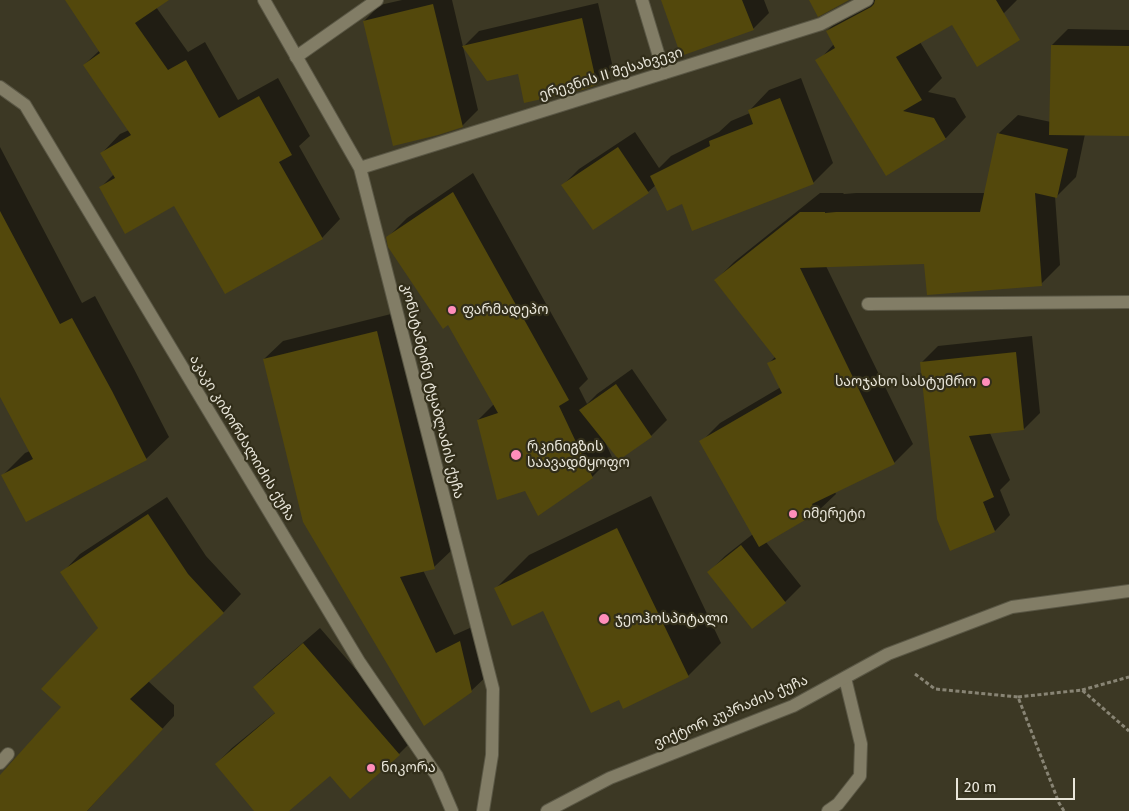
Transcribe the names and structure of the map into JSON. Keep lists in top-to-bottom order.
{
  "streets": {
    "street": [
      "ერევნის II შესახვევი",
      "კონსტანტინე ტყაბლაძის ქუჩა",
      "აკაკი კიბორძალიძის ქუჩა",
      "ვიქტორ კუპრაძის ქუჩა"
    ]
  },
  "crossings": [
    ["ერევნის II შესახვევი", "კონსტანტინე ტყაბლაძის ქუჩა"]
  ],
  "places": [
    "ფარმადეპო",
    "საოჯახო სასტუმრო",
    "რკინიგზის საავადმყოფო",
    "იმერეტი",
    "ჯეოჰოსპიტალი",
    "ნიკორა"
  ],
  "scale_bar": "20 m"
}
